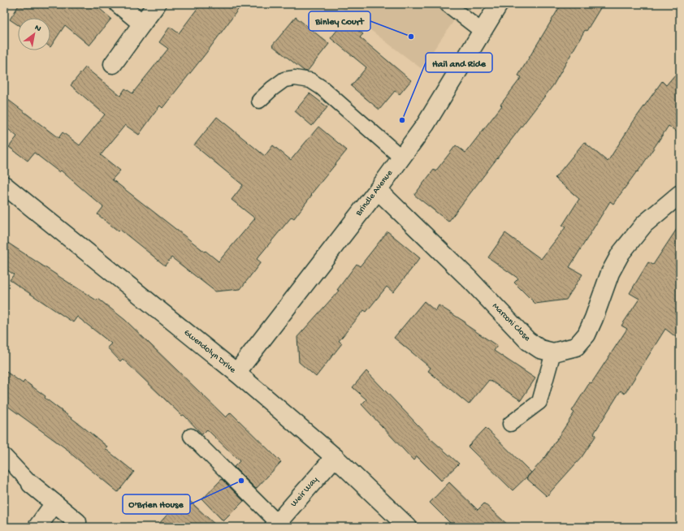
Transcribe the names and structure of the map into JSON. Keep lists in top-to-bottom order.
{
  "streets": {
    "street": [
      "Brindle Avenue",
      "Marconi Close",
      "Gwendolyn Drive",
      "Weir Way"
    ]
  },
  "crossings": [
    ["Brindle Avenue", "Marconi Close"],
    ["Brindle Avenue", "Gwendolyn Drive"],
    ["Gwendolyn Drive", "Weir Way"]
  ],
  "places": ["Binley Court", "Hail and Ride", "O'Brien House"],
  "north": "top right"
}
